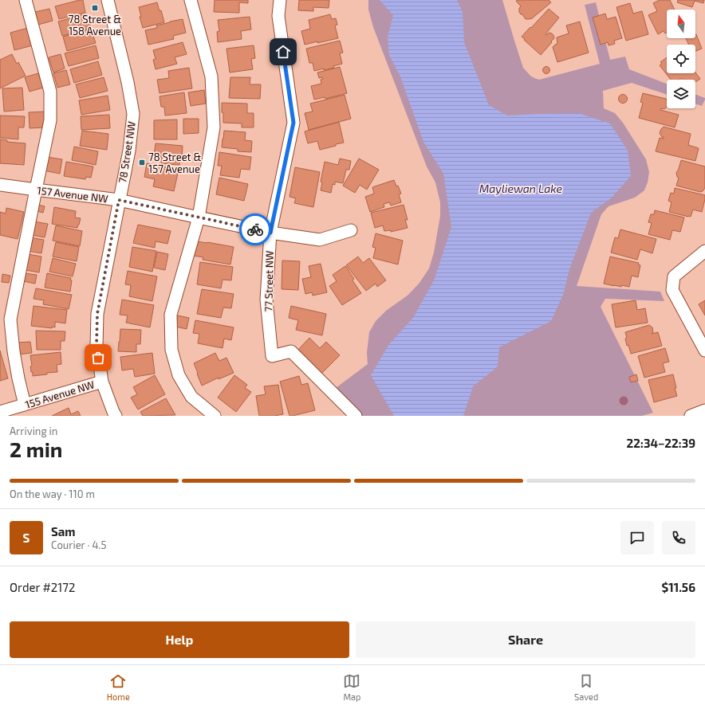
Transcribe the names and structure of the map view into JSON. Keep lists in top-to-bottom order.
{
  "streets": {
    "street": [
      "78 Street NW",
      "157 Avenue NW",
      "77 Street NW",
      "155 Avenue NW"
    ]
  },
  "crossings": [
    ["78 Street NW", "157 Avenue NW"],
    ["78 Street NW", "155 Avenue NW"],
    ["157 Avenue NW", "77 Street NW"]
  ],
  "water": ["Mayliewan Lake"],
  "places": {
    "transit": ["78 Street & 158 Avenue", "78 Street & 157 Avenue"]
  },
  "north": "top",
  "page": {
    "heading": ["2 min", "Arriving in", "22:34–22:39"],
    "panel": [
      "Sam",
      "Courier · 4.5",
      "Order #2172",
      "$11.56"
    ],
    "bar": "On the way · 110 m",
    "round": "S",
    "buttons": ["Help", "Share"],
    "tabs": ["Home", "Map", "Saved"]
  }
}
